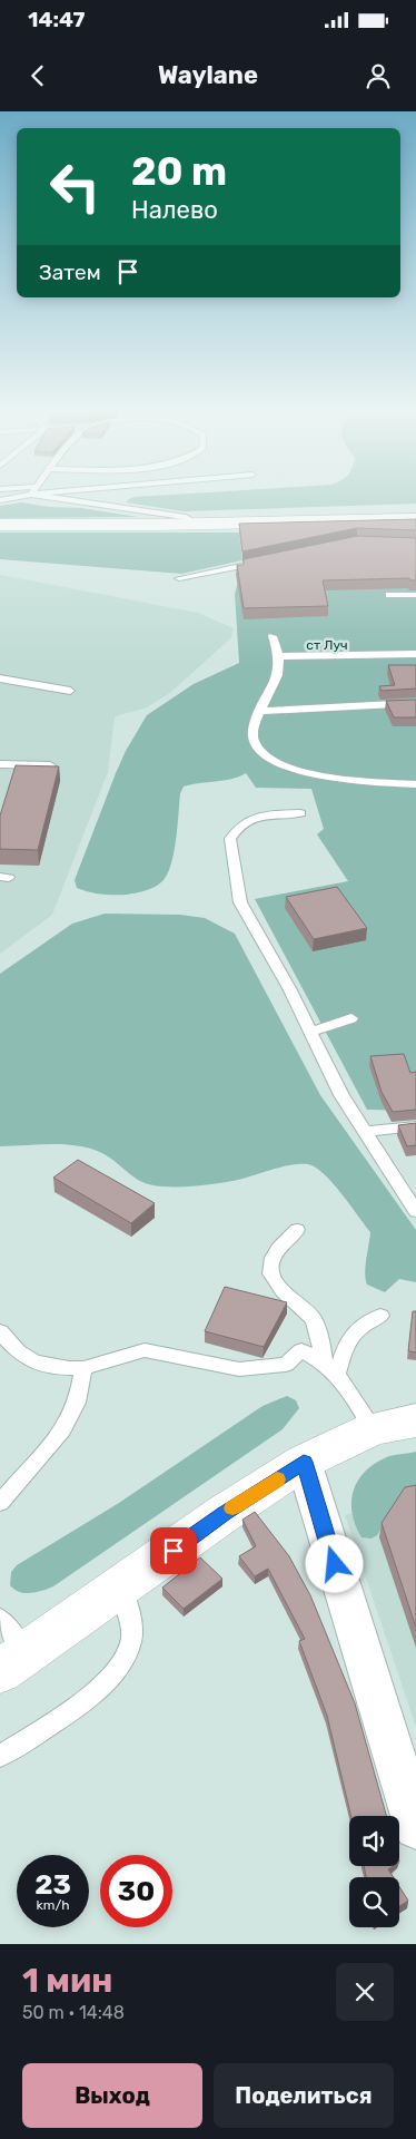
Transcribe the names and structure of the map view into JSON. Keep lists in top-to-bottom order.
{
  "parks": ["ст Луч"],
  "page": {
    "status": "14:47",
    "header": "Waylane",
    "turn": ["20 m", "Налево"],
    "then": "Затем",
    "speed": "23 km/h",
    "limit": "30",
    "heading": ["1 мин", "50 m · 14:48"],
    "buttons": ["Выход", "Поделиться"]
  }
}
